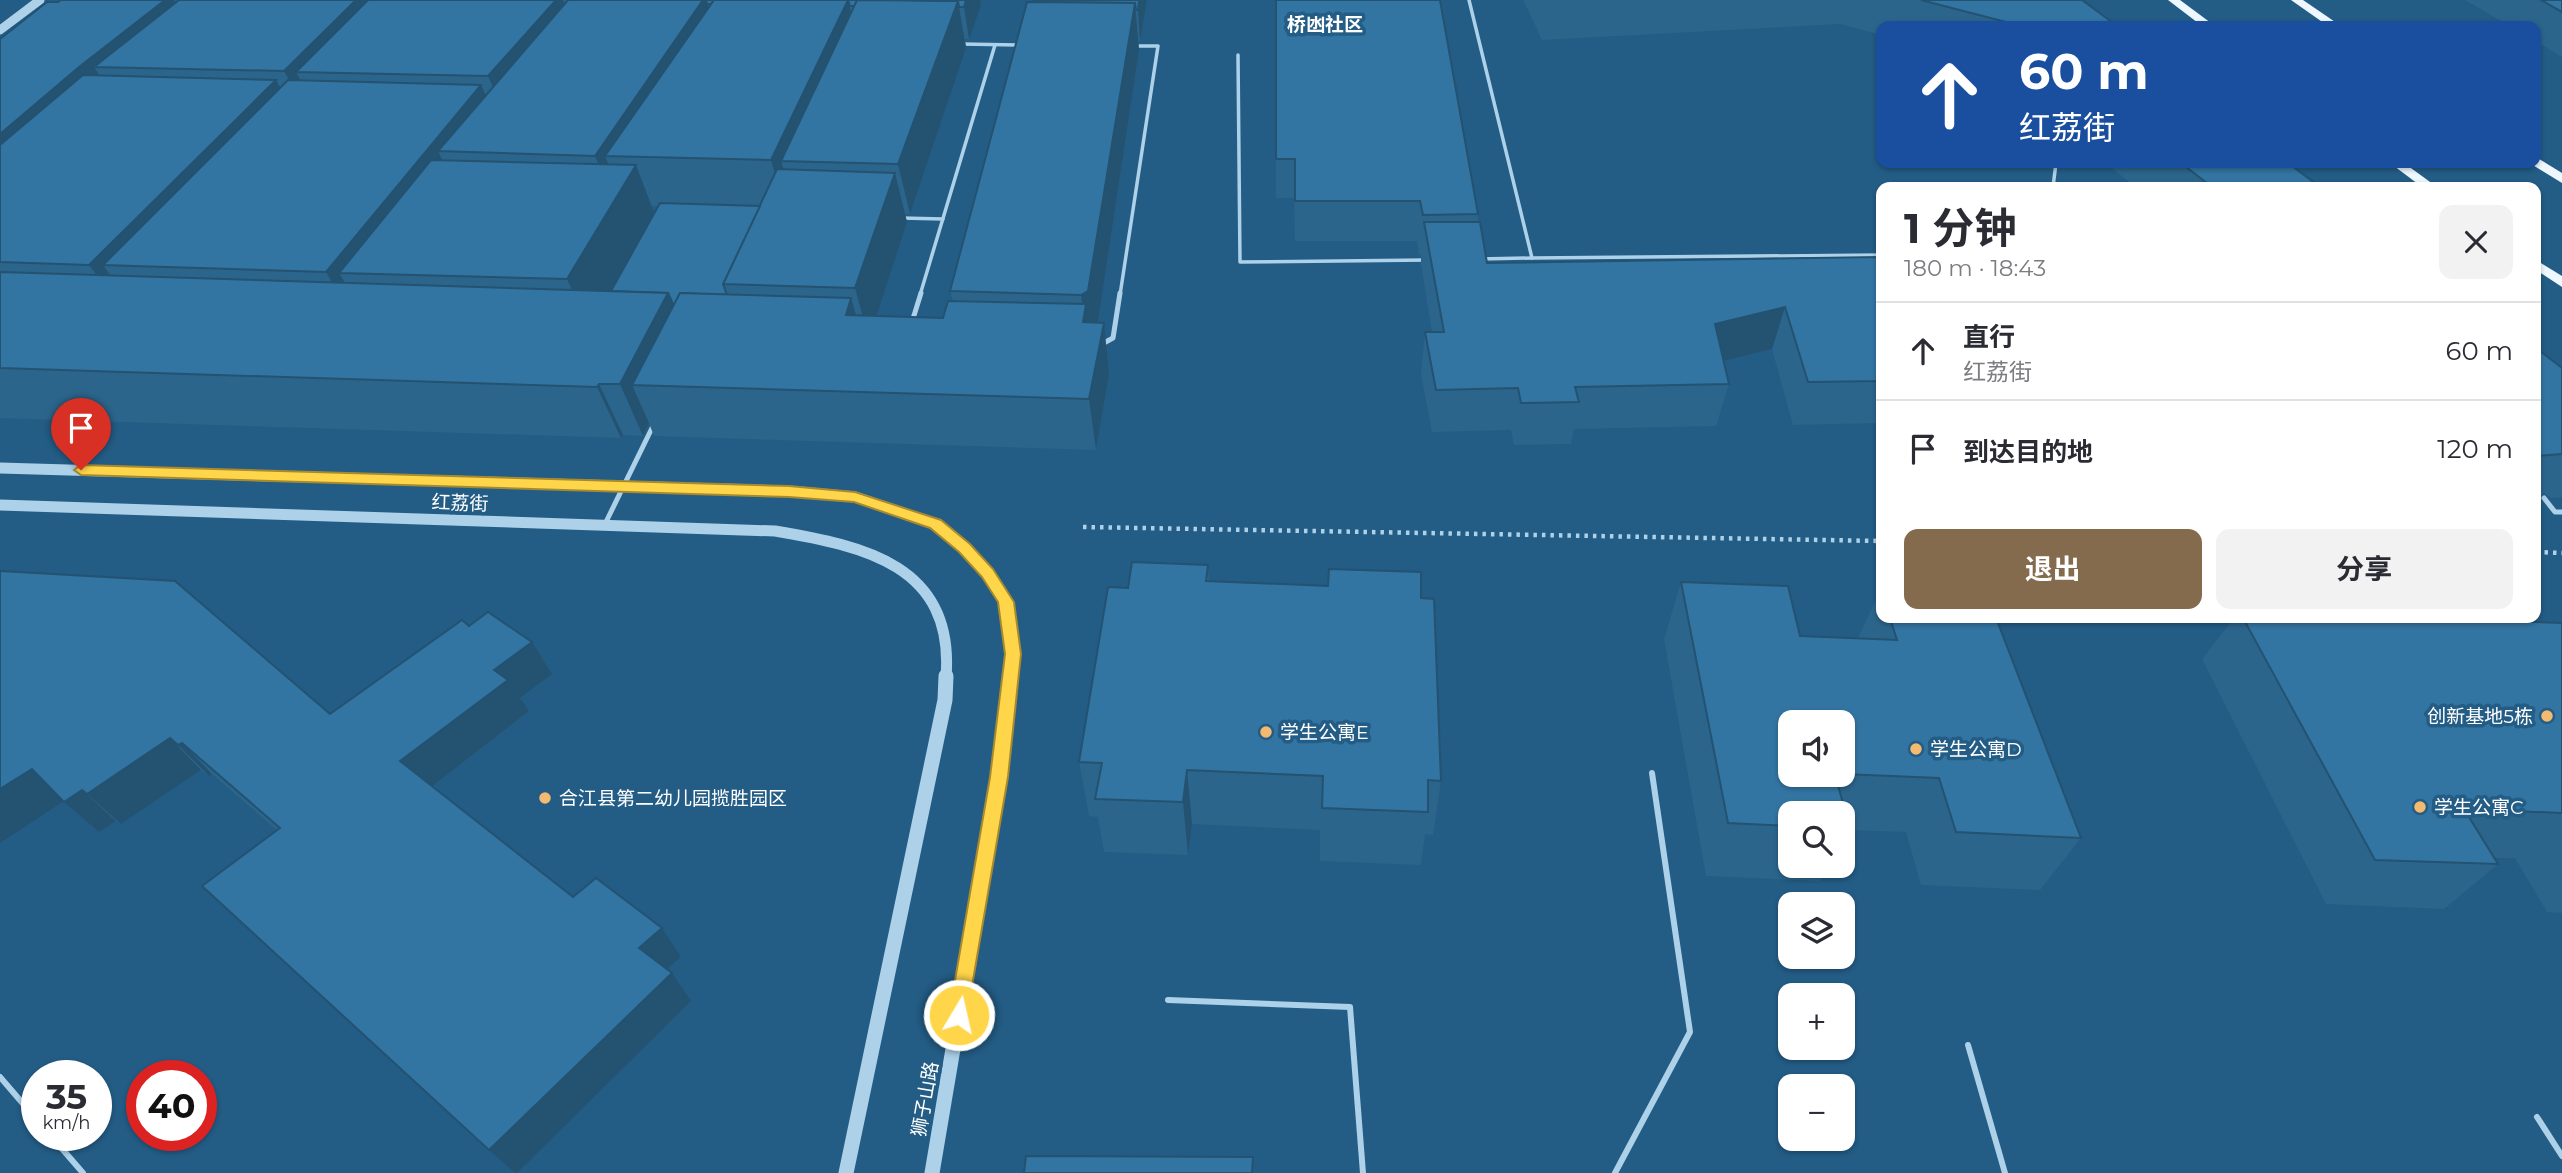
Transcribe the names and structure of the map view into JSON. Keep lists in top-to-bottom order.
{
  "streets": {
    "street": ["红荔街", "狮子山路"]
  },
  "crossings": [
    ["红荔街", "狮子山路"]
  ],
  "districts": ["桥凼社区"],
  "places": [
    "创新基地5栋",
    "学生公寓E",
    "学生公寓D",
    "合江县第二幼儿园揽胜园区",
    "学生公寓C"
  ],
  "page": {
    "turn": ["60 m", "红荔街"],
    "heading": ["1 分钟", "180 m · 18:43"],
    "list": [
      {
        "name": "直行",
        "note": "红荔街",
        "value": "60 m"
      },
      {
        "name": "到达目的地",
        "value": "120 m"
      }
    ],
    "buttons": ["退出", "分享"],
    "map_buttons": ["+", "−"],
    "speed": "35 km/h",
    "limit": "40"
  }
}
